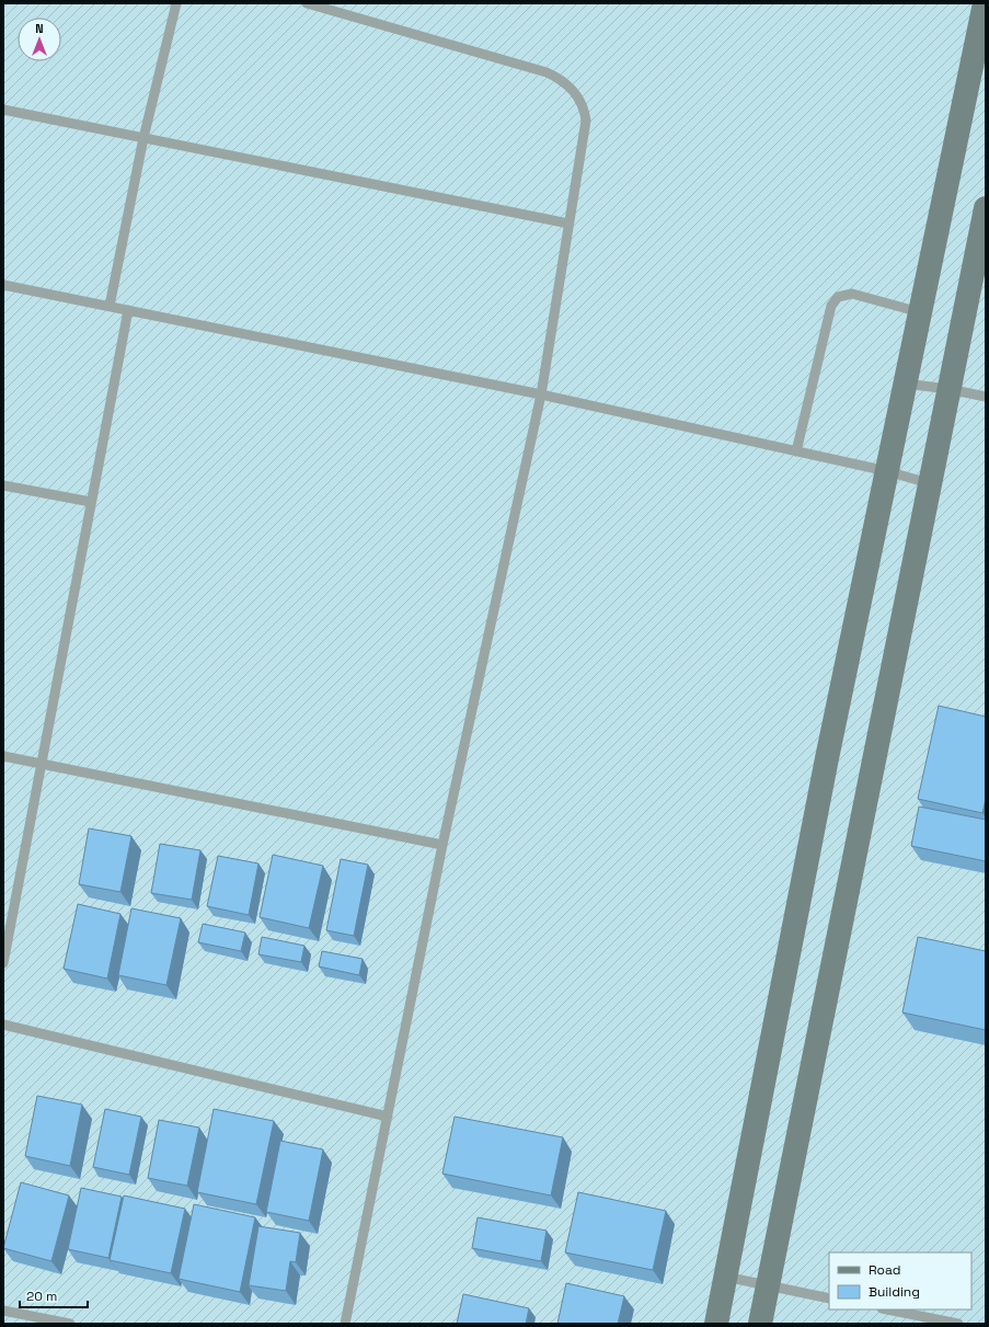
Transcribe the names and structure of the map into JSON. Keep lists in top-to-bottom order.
{
  "legend": ["Road", "Building"],
  "scale_bar": "20 m",
  "north": "top"
}
